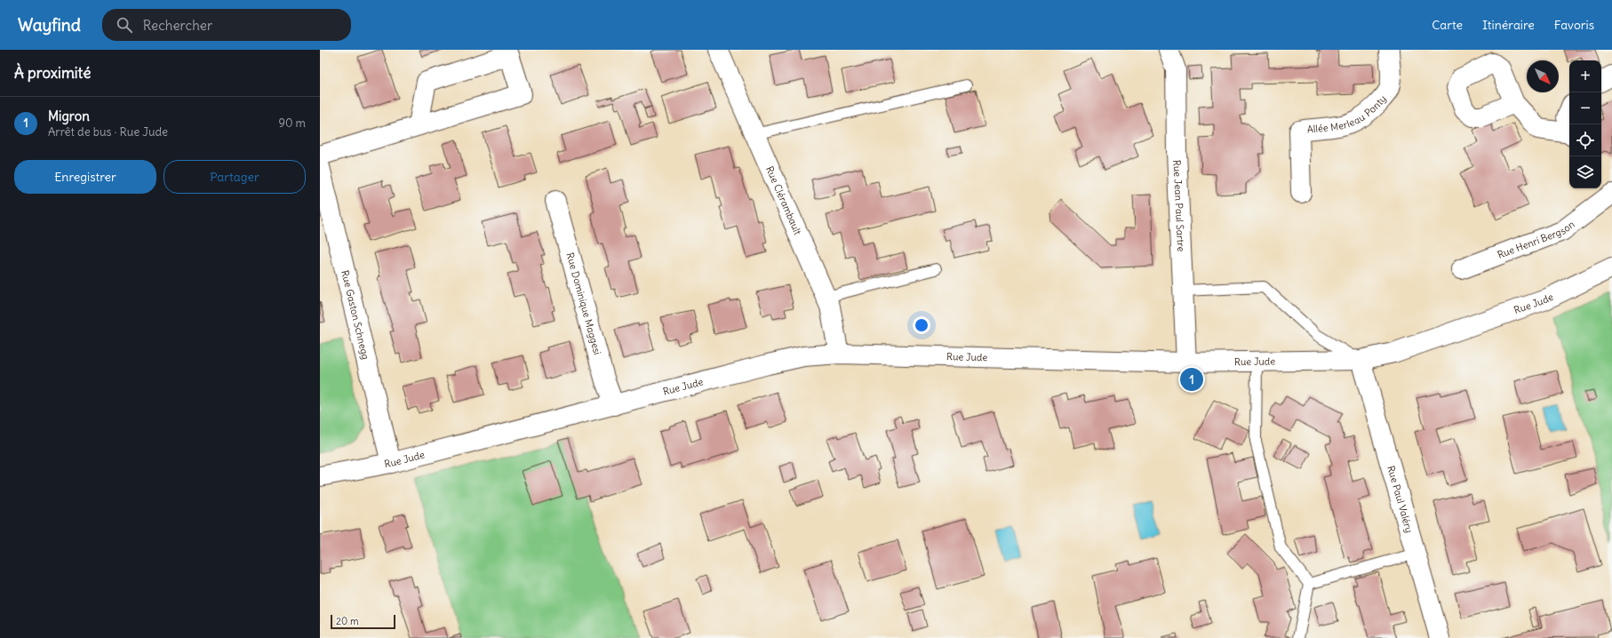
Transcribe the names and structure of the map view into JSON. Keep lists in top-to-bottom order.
{
  "streets": {
    "street": [
      "Allée Merleau Ponty",
      "Rue Clérambault",
      "Rue Jean Paul Sartre",
      "Rue Henri Bergson",
      "Rue Dominique Maggesi",
      "Rue Jude",
      "Rue Gaston Schnegg",
      "Rue Paul Valéry"
    ]
  },
  "crossings": [
    ["Rue Clérambault", "Rue Jude"],
    ["Rue Jean Paul Sartre", "Rue Jude"],
    ["Rue Dominique Maggesi", "Rue Jude"],
    ["Rue Jude", "Rue Gaston Schnegg"],
    ["Rue Jude", "Rue Paul Valéry"]
  ],
  "scale_bar": "20 m",
  "north": "bottom right",
  "page": {
    "header": "Wayfind",
    "search": "Rechercher",
    "nav": ["Carte", "Itinéraire", "Favoris"],
    "heading": "À proximité",
    "map_buttons": ["+", "−"],
    "list": [
      {
        "mark": "1",
        "name": "Migron",
        "note": "Arrêt de bus · Rue Jude",
        "value": "90 m"
      }
    ],
    "buttons": ["Enregistrer", "Partager"],
    "pins": "1",
    "scale": "20 m"
  }
}
